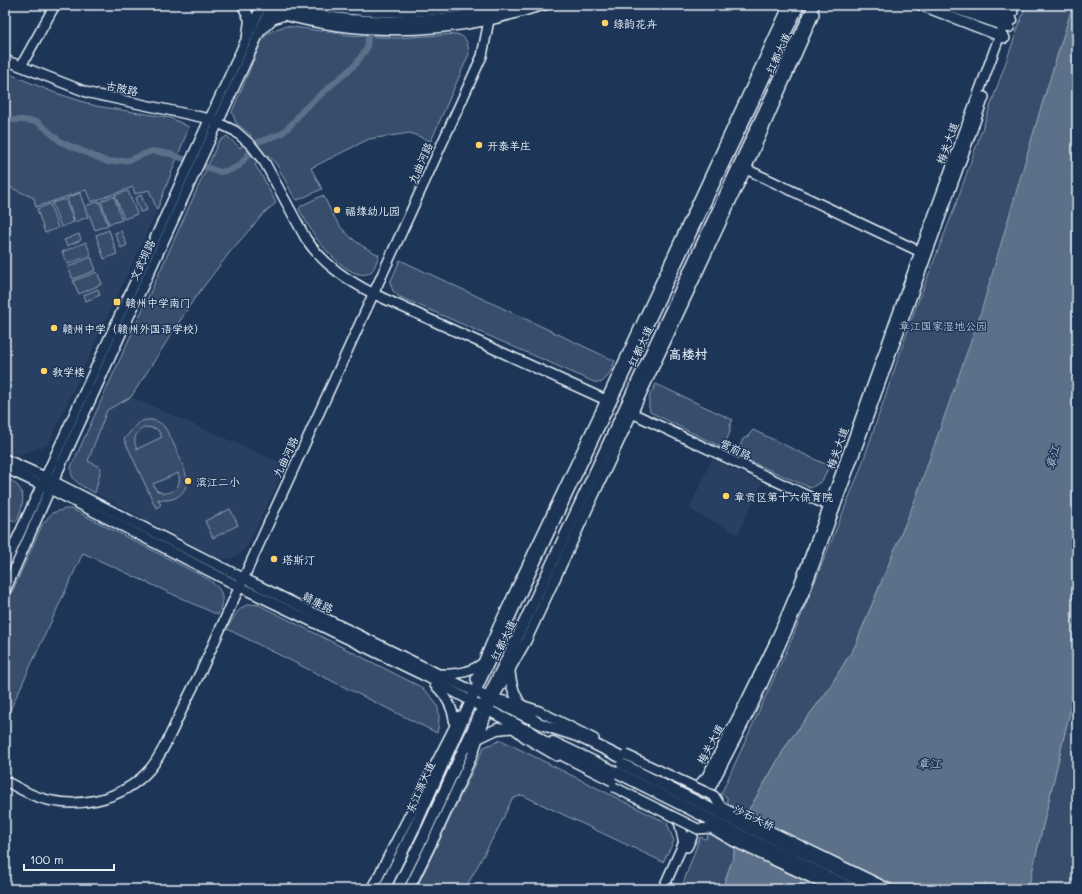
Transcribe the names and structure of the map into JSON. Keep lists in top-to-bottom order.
{
  "streets": {
    "main road": [
      "红都大道",
      "赣康路",
      "东江源大道",
      "沙石大桥"
    ],
    "street": [
      "古陂路",
      "梅关大道",
      "九曲河路",
      "文武坝路",
      "营前路"
    ]
  },
  "crossings": [
    ["红都大道", "赣康路"],
    ["红都大道", "东江源大道"],
    ["古陂路", "九曲河路"],
    ["古陂路", "文武坝路"],
    ["梅关大道", "营前路"],
    ["九曲河路", "赣康路"],
    ["文武坝路", "赣康路"],
    ["赣康路", "东江源大道"],
    ["赣康路", "沙石大桥"]
  ],
  "districts": ["高楼村"],
  "water": ["章江"],
  "parks": ["章江国家湿地公园"],
  "places": {
    "other": [
      "绿韵花卉",
      "开泰羊庄",
      "福缘幼儿园",
      "赣州中学（赣州外国语学校）",
      "教学楼",
      "滨江二小",
      "章贡区第十六保育院",
      "塔斯汀"
    ],
    "transit": ["赣州中学南门"]
  },
  "scale_bar": "100 m"
}
